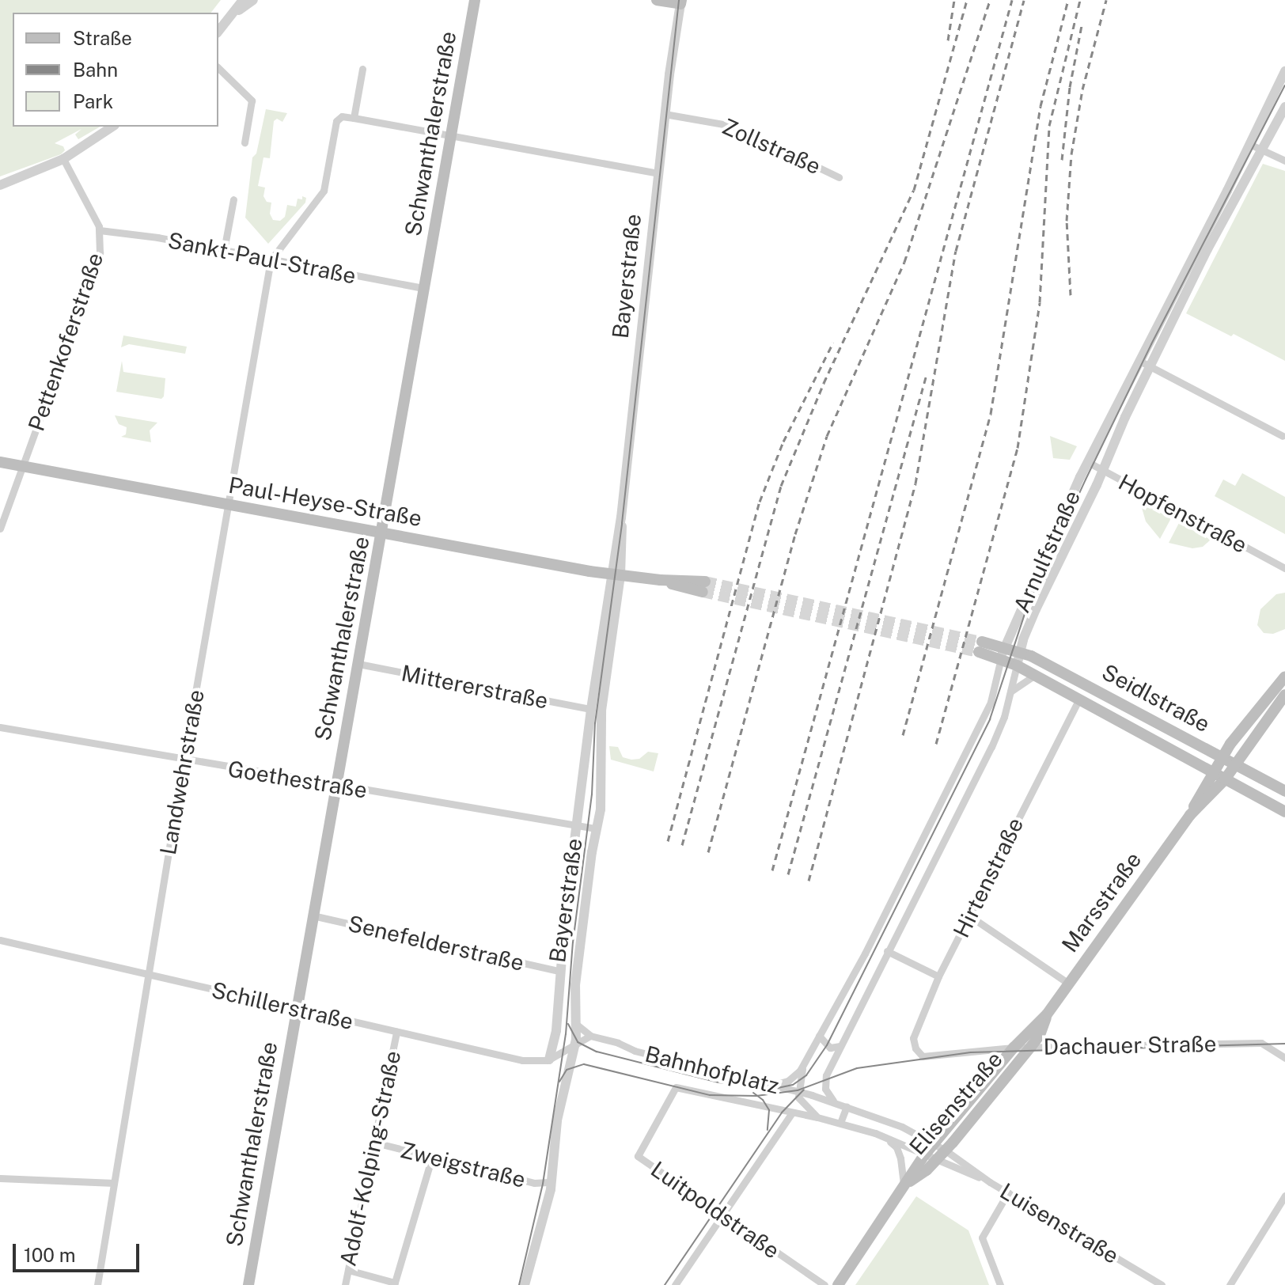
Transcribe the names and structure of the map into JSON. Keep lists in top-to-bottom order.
{
  "streets": {
    "main road": [
      "Schwanthalerstraße",
      "Paul-Heyse-Straße",
      "Seidlstraße",
      "Marsstraße",
      "Elisenstraße"
    ],
    "street": [
      "Zollstraße",
      "Sankt-Paul-Straße",
      "Bayerstraße",
      "Pettenkoferstraße",
      "Hopfenstraße",
      "Arnulfstraße",
      "Mittererstraße",
      "Landwehrstraße",
      "Goethestraße",
      "Hirtenstraße",
      "Senefelderstraße",
      "Schillerstraße",
      "Dachauer Straße",
      "Bahnhofplatz",
      "Adolf-Kolping-Straße",
      "Zweigstraße",
      "Luitpoldstraße",
      "Luisenstraße"
    ]
  },
  "crossings": [
    ["Schwanthalerstraße", "Sankt-Paul-Straße"],
    ["Schwanthalerstraße", "Paul-Heyse-Straße"],
    ["Schwanthalerstraße", "Mittererstraße"],
    ["Schwanthalerstraße", "Goethestraße"],
    ["Schwanthalerstraße", "Senefelderstraße"],
    ["Schwanthalerstraße", "Schillerstraße"],
    ["Zollstraße", "Bayerstraße"],
    ["Sankt-Paul-Straße", "Pettenkoferstraße"],
    ["Sankt-Paul-Straße", "Landwehrstraße"],
    ["Bayerstraße", "Paul-Heyse-Straße"],
    ["Bayerstraße", "Mittererstraße"],
    ["Bayerstraße", "Goethestraße"],
    ["Bayerstraße", "Senefelderstraße"],
    ["Bayerstraße", "Schillerstraße"],
    ["Bayerstraße", "Bahnhofplatz"],
    ["Bayerstraße", "Zweigstraße"],
    ["Pettenkoferstraße", "Paul-Heyse-Straße"],
    ["Paul-Heyse-Straße", "Landwehrstraße"],
    ["Hopfenstraße", "Arnulfstraße"],
    ["Arnulfstraße", "Seidlstraße"],
    ["Arnulfstraße", "Bahnhofplatz"],
    ["Arnulfstraße", "Luisenstraße"],
    ["Seidlstraße", "Hirtenstraße"],
    ["Seidlstraße", "Marsstraße"],
    ["Landwehrstraße", "Goethestraße"],
    ["Landwehrstraße", "Schillerstraße"],
    ["Hirtenstraße", "Dachauer Straße"],
    ["Marsstraße", "Dachauer Straße"],
    ["Marsstraße", "Elisenstraße"],
    ["Schillerstraße", "Adolf-Kolping-Straße"],
    ["Dachauer Straße", "Elisenstraße"],
    ["Bahnhofplatz", "Luitpoldstraße"],
    ["Bahnhofplatz", "Luisenstraße"],
    ["Elisenstraße", "Luisenstraße"],
    ["Adolf-Kolping-Straße", "Zweigstraße"]
  ],
  "legend": ["Straße", "Bahn", "Park"],
  "scale_bar": "100 m"
}
